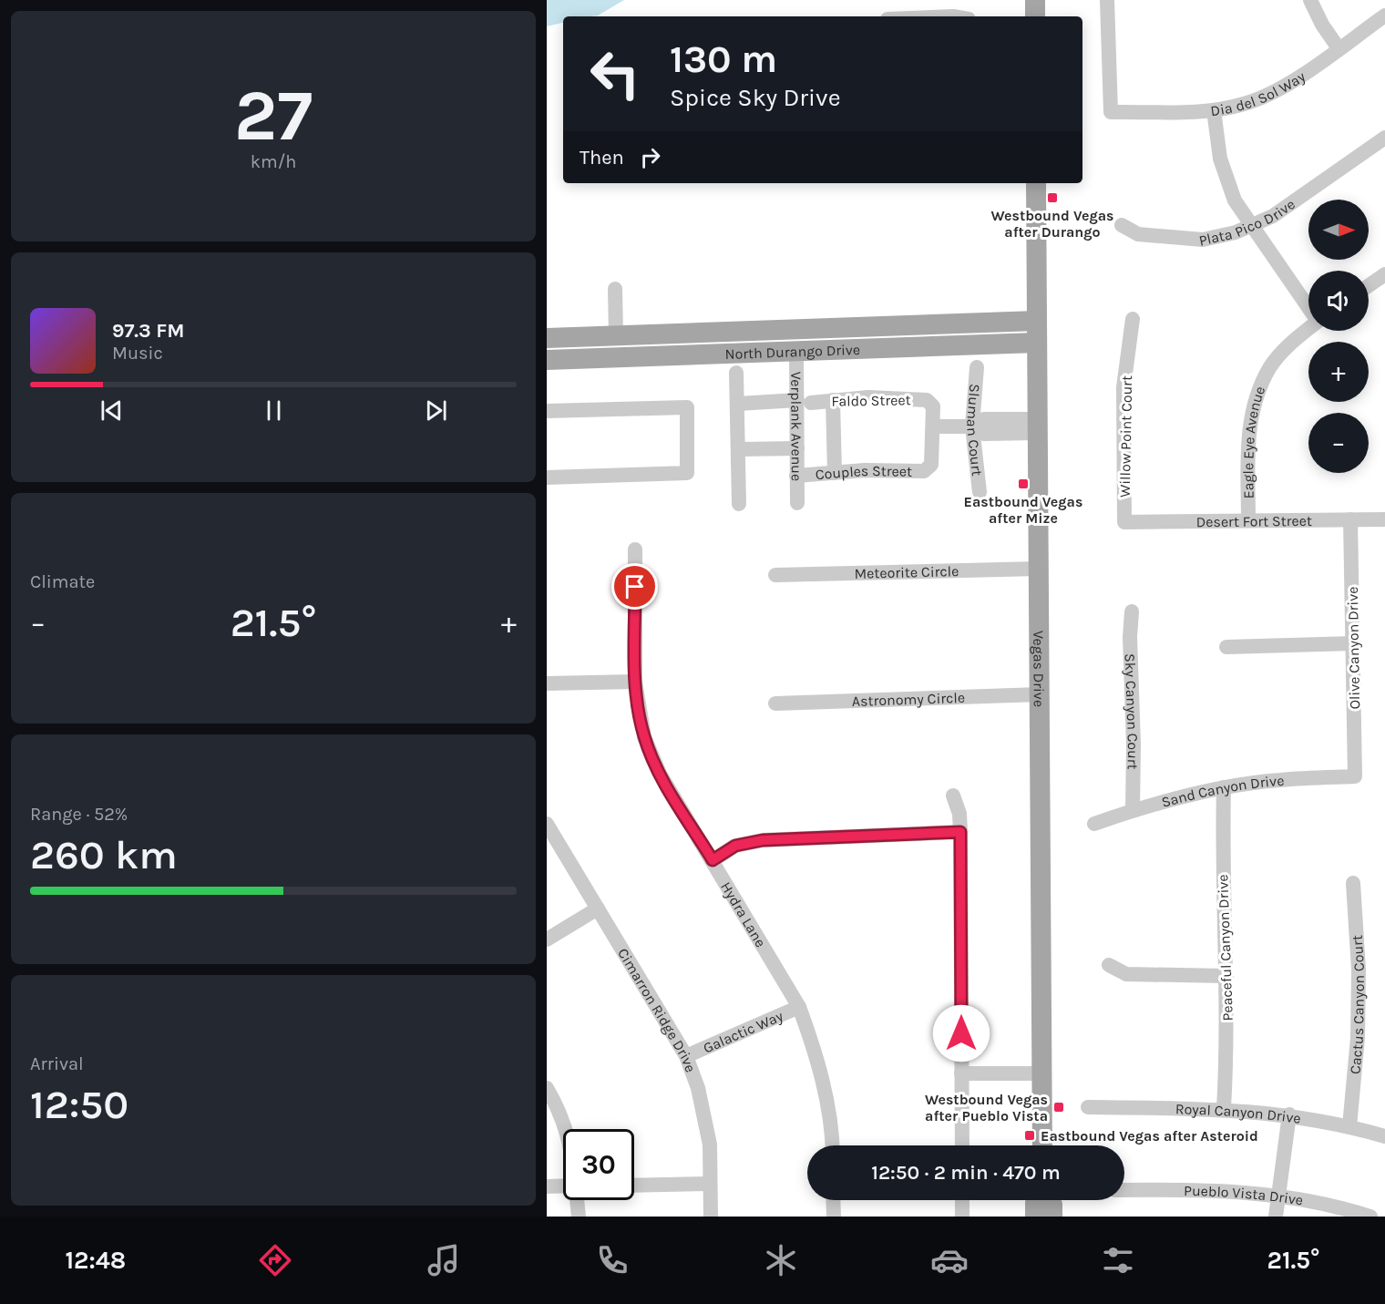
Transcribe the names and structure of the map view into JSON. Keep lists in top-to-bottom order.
{
  "streets": {
    "main road": ["North Durango Drive", "Vegas Drive"],
    "street": [
      "Dia del Sol Way",
      "Plata Pico Drive",
      "Faldo Street",
      "Verplank Avenue",
      "Sluman Court",
      "Willow Point Court",
      "Eagle Eye Avenue",
      "Couples Street",
      "Desert Fort Street",
      "Meteorite Circle",
      "Olive Canyon Drive",
      "Astronomy Circle",
      "Sky Canyon Court",
      "Sand Canyon Drive",
      "Hydra Lane",
      "Peaceful Canyon Drive",
      "Cactus Canyon Court",
      "Cimarron Ridge Drive",
      "Galactic Way",
      "Royal Canyon Drive",
      "Pueblo Vista Drive"
    ]
  },
  "crossings": [
    ["North Durango Drive", "Verplank Avenue"],
    ["North Durango Drive", "Vegas Drive"],
    ["Faldo Street", "Verplank Avenue"],
    ["Faldo Street", "Couples Street"],
    ["Verplank Avenue", "Couples Street"],
    ["Willow Point Court", "Desert Fort Street"],
    ["Eagle Eye Avenue", "Desert Fort Street"],
    ["Desert Fort Street", "Olive Canyon Drive"],
    ["Meteorite Circle", "Vegas Drive"],
    ["Olive Canyon Drive", "Sand Canyon Drive"],
    ["Vegas Drive", "Astronomy Circle"],
    ["Sky Canyon Court", "Sand Canyon Drive"],
    ["Sand Canyon Drive", "Peaceful Canyon Drive"],
    ["Hydra Lane", "Galactic Way"],
    ["Peaceful Canyon Drive", "Royal Canyon Drive"],
    ["Cactus Canyon Court", "Royal Canyon Drive"],
    ["Cimarron Ridge Drive", "Galactic Way"]
  ],
  "places": {
    "transit": [
      "Westbound Vegas after Durango",
      "Eastbound Vegas after Mize",
      "Westbound Vegas after Pueblo Vista",
      "Eastbound Vegas after Asteroid"
    ]
  },
  "north": "right",
  "page": {
    "tile": [
      ["27", "km/h"],
      "Climate",
      ["Range · 52%", "260 km"],
      ["Arrival", "12:50"]
    ],
    "turn": ["130 m", "Spice Sky Drive"],
    "then": "Then",
    "map_buttons": ["+", "−"],
    "song": ["97.3 FM", "Music"],
    "heat": ["−", "21.5°", "+"],
    "limit": "30",
    "trip": "12:50 · 2 min · 470 m",
    "tabs": ["12:48", "21.5°"]
  }
}
